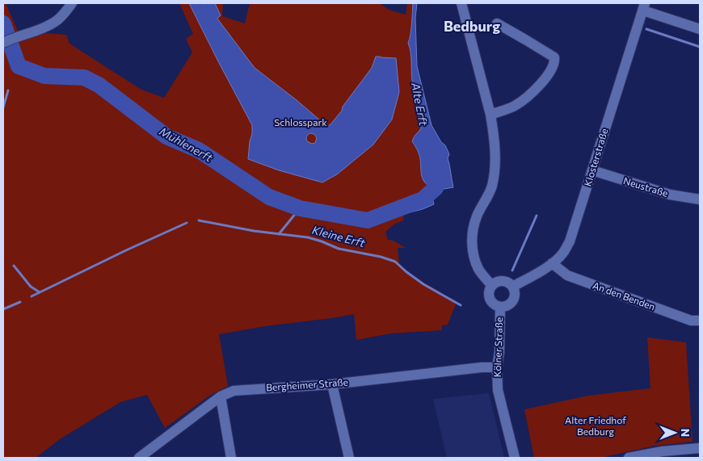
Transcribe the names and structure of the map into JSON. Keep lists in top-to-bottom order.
{
  "streets": {
    "street": [
      "Klosterstraße",
      "Neustraße",
      "An den Benden",
      "Kölner Straße",
      "Bergheimer Straße"
    ]
  },
  "crossings": [
    ["Klosterstraße", "Neustraße"],
    ["Klosterstraße", "An den Benden"],
    ["Klosterstraße", "Kölner Straße"],
    ["Kölner Straße", "Bergheimer Straße"]
  ],
  "districts": ["Bedburg"],
  "water": ["Alte Erft", "Mühlenerft", "Kleine Erft"],
  "parks": ["Schlosspark", "Alter Friedhof Bedburg"],
  "north": "right"
}
